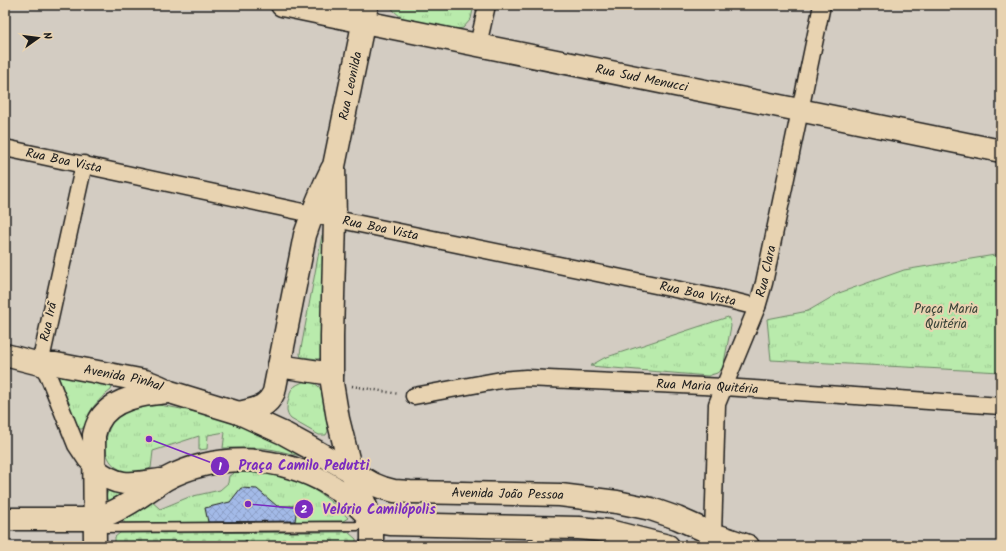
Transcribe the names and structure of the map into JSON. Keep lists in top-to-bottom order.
{
  "streets": {
    "main road": [
      "Rua Sud Menucci",
      "Rua Leonilda",
      "Avenida Pinhal",
      "Avenida João Pessoa"
    ],
    "street": [
      "Rua Boa Vista",
      "Rua Clara",
      "Rua Irã",
      "Rua Maria Quitéria"
    ]
  },
  "crossings": [
    ["Rua Sud Menucci", "Rua Leonilda"],
    ["Rua Sud Menucci", "Rua Clara"],
    ["Rua Leonilda", "Rua Boa Vista"],
    ["Rua Leonilda", "Avenida Pinhal"],
    ["Rua Leonilda", "Avenida João Pessoa"],
    ["Rua Boa Vista", "Rua Clara"],
    ["Rua Boa Vista", "Rua Irã"],
    ["Rua Clara", "Rua Maria Quitéria"],
    ["Rua Clara", "Avenida João Pessoa"],
    ["Rua Irã", "Avenida Pinhal"],
    ["Avenida Pinhal", "Avenida João Pessoa"]
  ],
  "parks": ["Praça Maria Quitéria"],
  "places": ["Praça Camilo Pedutti", "Velório Camilópolis"],
  "north": "right"
}
